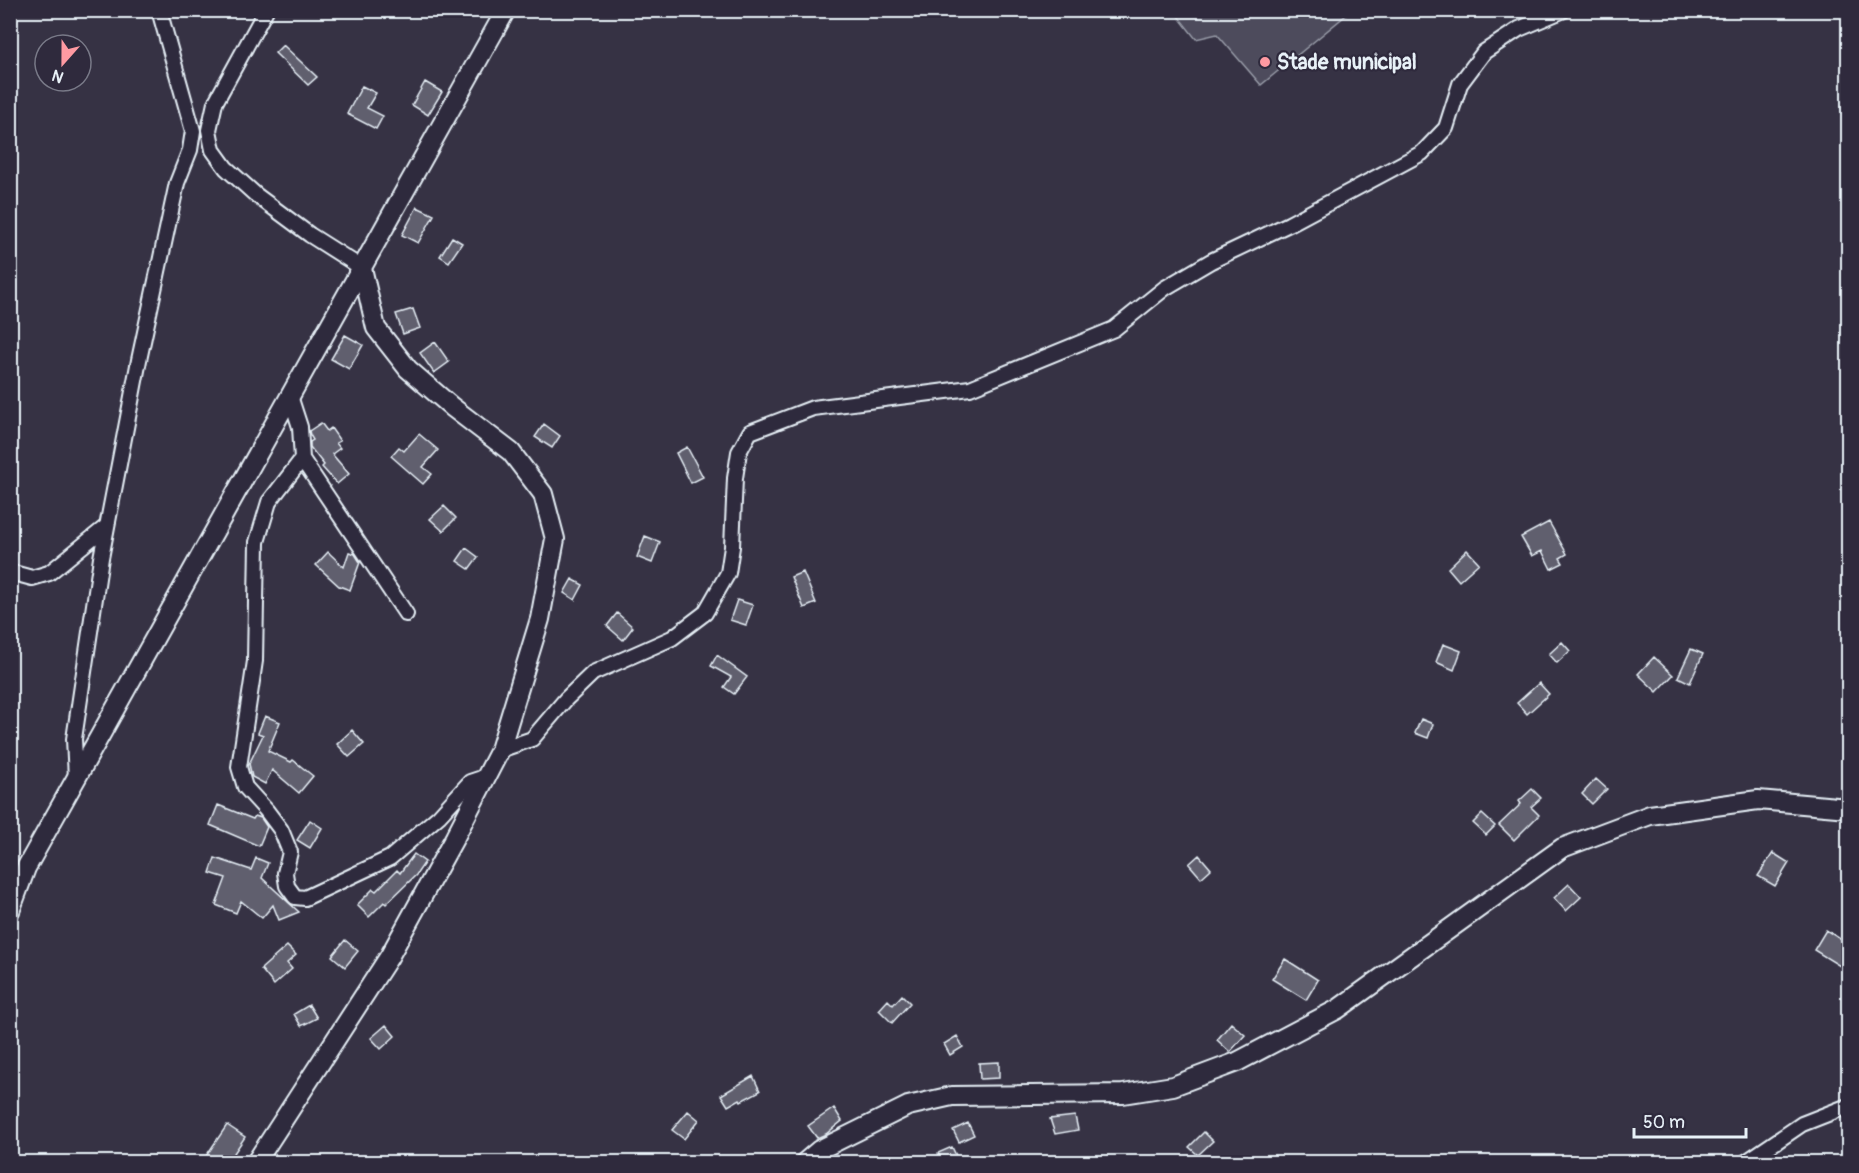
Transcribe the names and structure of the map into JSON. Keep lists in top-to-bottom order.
{
  "places": ["Stade municipal"],
  "scale_bar": "50 m",
  "north": "bottom"
}
